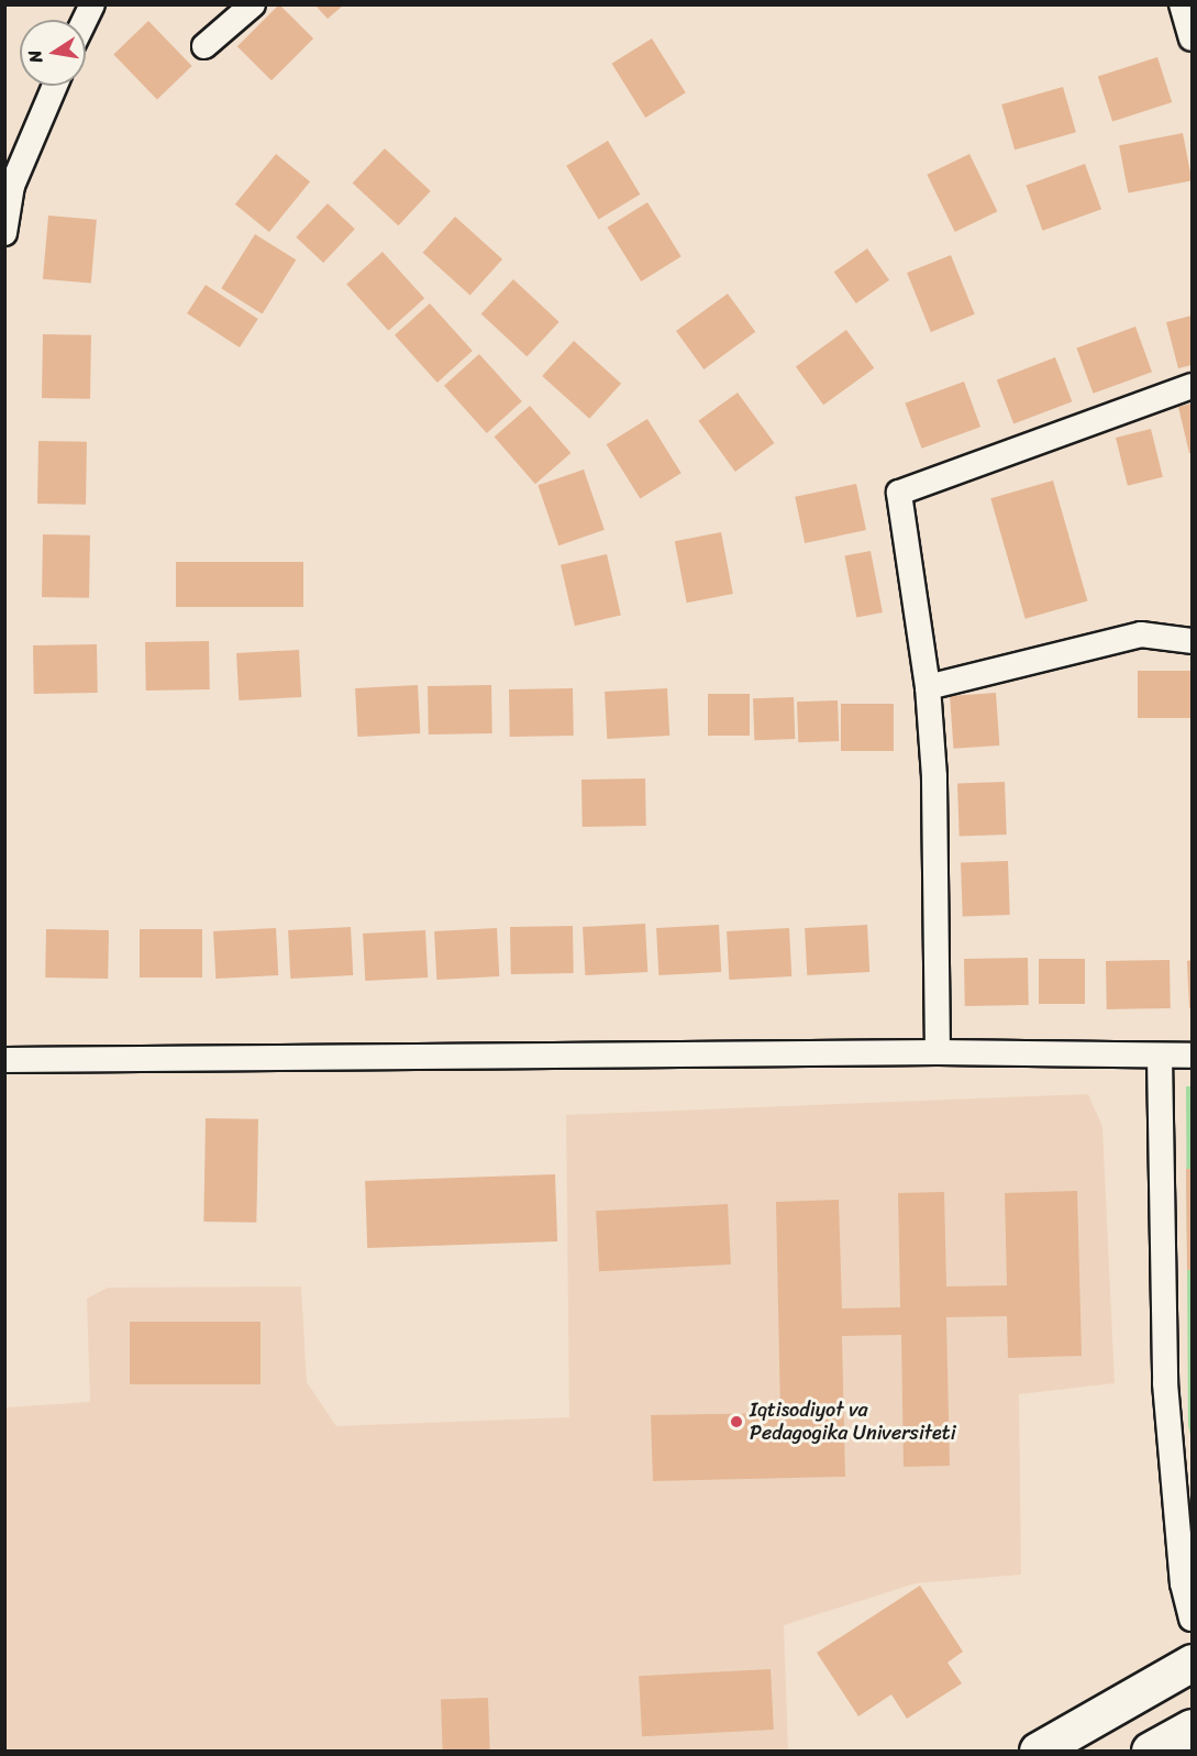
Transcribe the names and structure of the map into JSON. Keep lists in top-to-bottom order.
{
  "places": ["Iqtisodiyot va Pedagogika Universiteti"],
  "north": "left"
}
